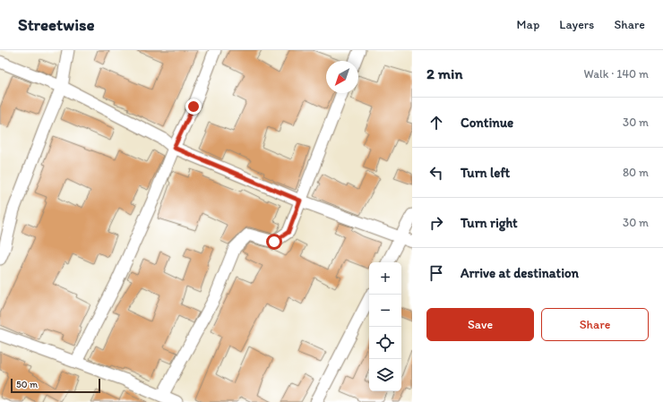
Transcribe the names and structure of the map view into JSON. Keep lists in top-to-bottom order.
{
  "scale_bar": "50 m",
  "north": "bottom left",
  "page": {
    "header": "Streetwise",
    "nav": ["Map", "Layers", "Share"],
    "heading": ["2 min", "Walk · 140 m"],
    "list": [
      ["Continue", "30 m"],
      ["Turn left", "80 m"],
      ["Turn right", "30 m"],
      "Arrive at destination"
    ],
    "map_buttons": ["+", "−"],
    "buttons": ["Save", "Share"],
    "scale": "50 m"
  }
}
